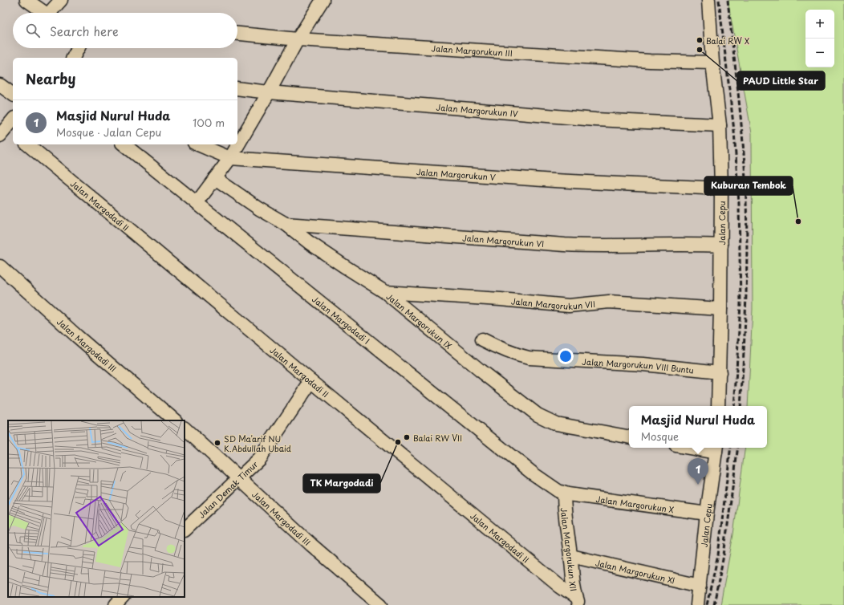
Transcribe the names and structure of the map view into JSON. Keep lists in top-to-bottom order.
{
  "streets": {
    "street": [
      "Jalan Margorukun III",
      "Jalan Margorukun IV",
      "Jalan Margorukun V",
      "Jalan Margodadi II",
      "Jalan Cepu",
      "Jalan Margorukun VI",
      "Jalan Margorukun VII",
      "Jalan Margodadi I",
      "Jalan Margorukun IX",
      "Jalan Margodadi III",
      "Jalan Margorukun VIII Buntu",
      "Jalan Demak Timur",
      "Jalan Margorukun X",
      "Jalan Margorukun XII",
      "Jalan Margorukun XI"
    ]
  },
  "crossings": [
    ["Jalan Margorukun III", "Jalan Cepu"],
    ["Jalan Margorukun IV", "Jalan Cepu"],
    ["Jalan Margorukun V", "Jalan Cepu"],
    ["Jalan Margodadi II", "Jalan Demak Timur"],
    ["Jalan Margodadi II", "Jalan Margorukun XII"],
    ["Jalan Cepu", "Jalan Margorukun VI"],
    ["Jalan Cepu", "Jalan Margorukun VII"],
    ["Jalan Cepu", "Jalan Margorukun VIII Buntu"],
    ["Jalan Cepu", "Jalan Margorukun X"],
    ["Jalan Cepu", "Jalan Margorukun XI"],
    ["Jalan Margorukun VI", "Jalan Margorukun IX"],
    ["Jalan Margorukun VII", "Jalan Margorukun IX"],
    ["Jalan Margodadi I", "Jalan Margorukun X"],
    ["Jalan Margodadi I", "Jalan Margorukun XII"],
    ["Jalan Margodadi III", "Jalan Demak Timur"],
    ["Jalan Margorukun X", "Jalan Margorukun XII"],
    ["Jalan Margorukun XII", "Jalan Margorukun XI"]
  ],
  "places": [
    "Balai RW X",
    "PAUD Little Star",
    "Kuburan Tembok",
    "Balai RW VII",
    "TK Margodadi",
    "SD Ma'arif NU K.Abdullah Ubaid"
  ],
  "page": {
    "map_buttons": ["+", "−"],
    "search": "Search here",
    "heading": "Nearby",
    "list": [
      {
        "mark": "1",
        "name": "Masjid Nurul Huda",
        "note": "Mosque · Jalan Cepu",
        "value": "100 m"
      }
    ],
    "popup": ["Masjid Nurul Huda", "Mosque"],
    "pins": "1"
  }
}
